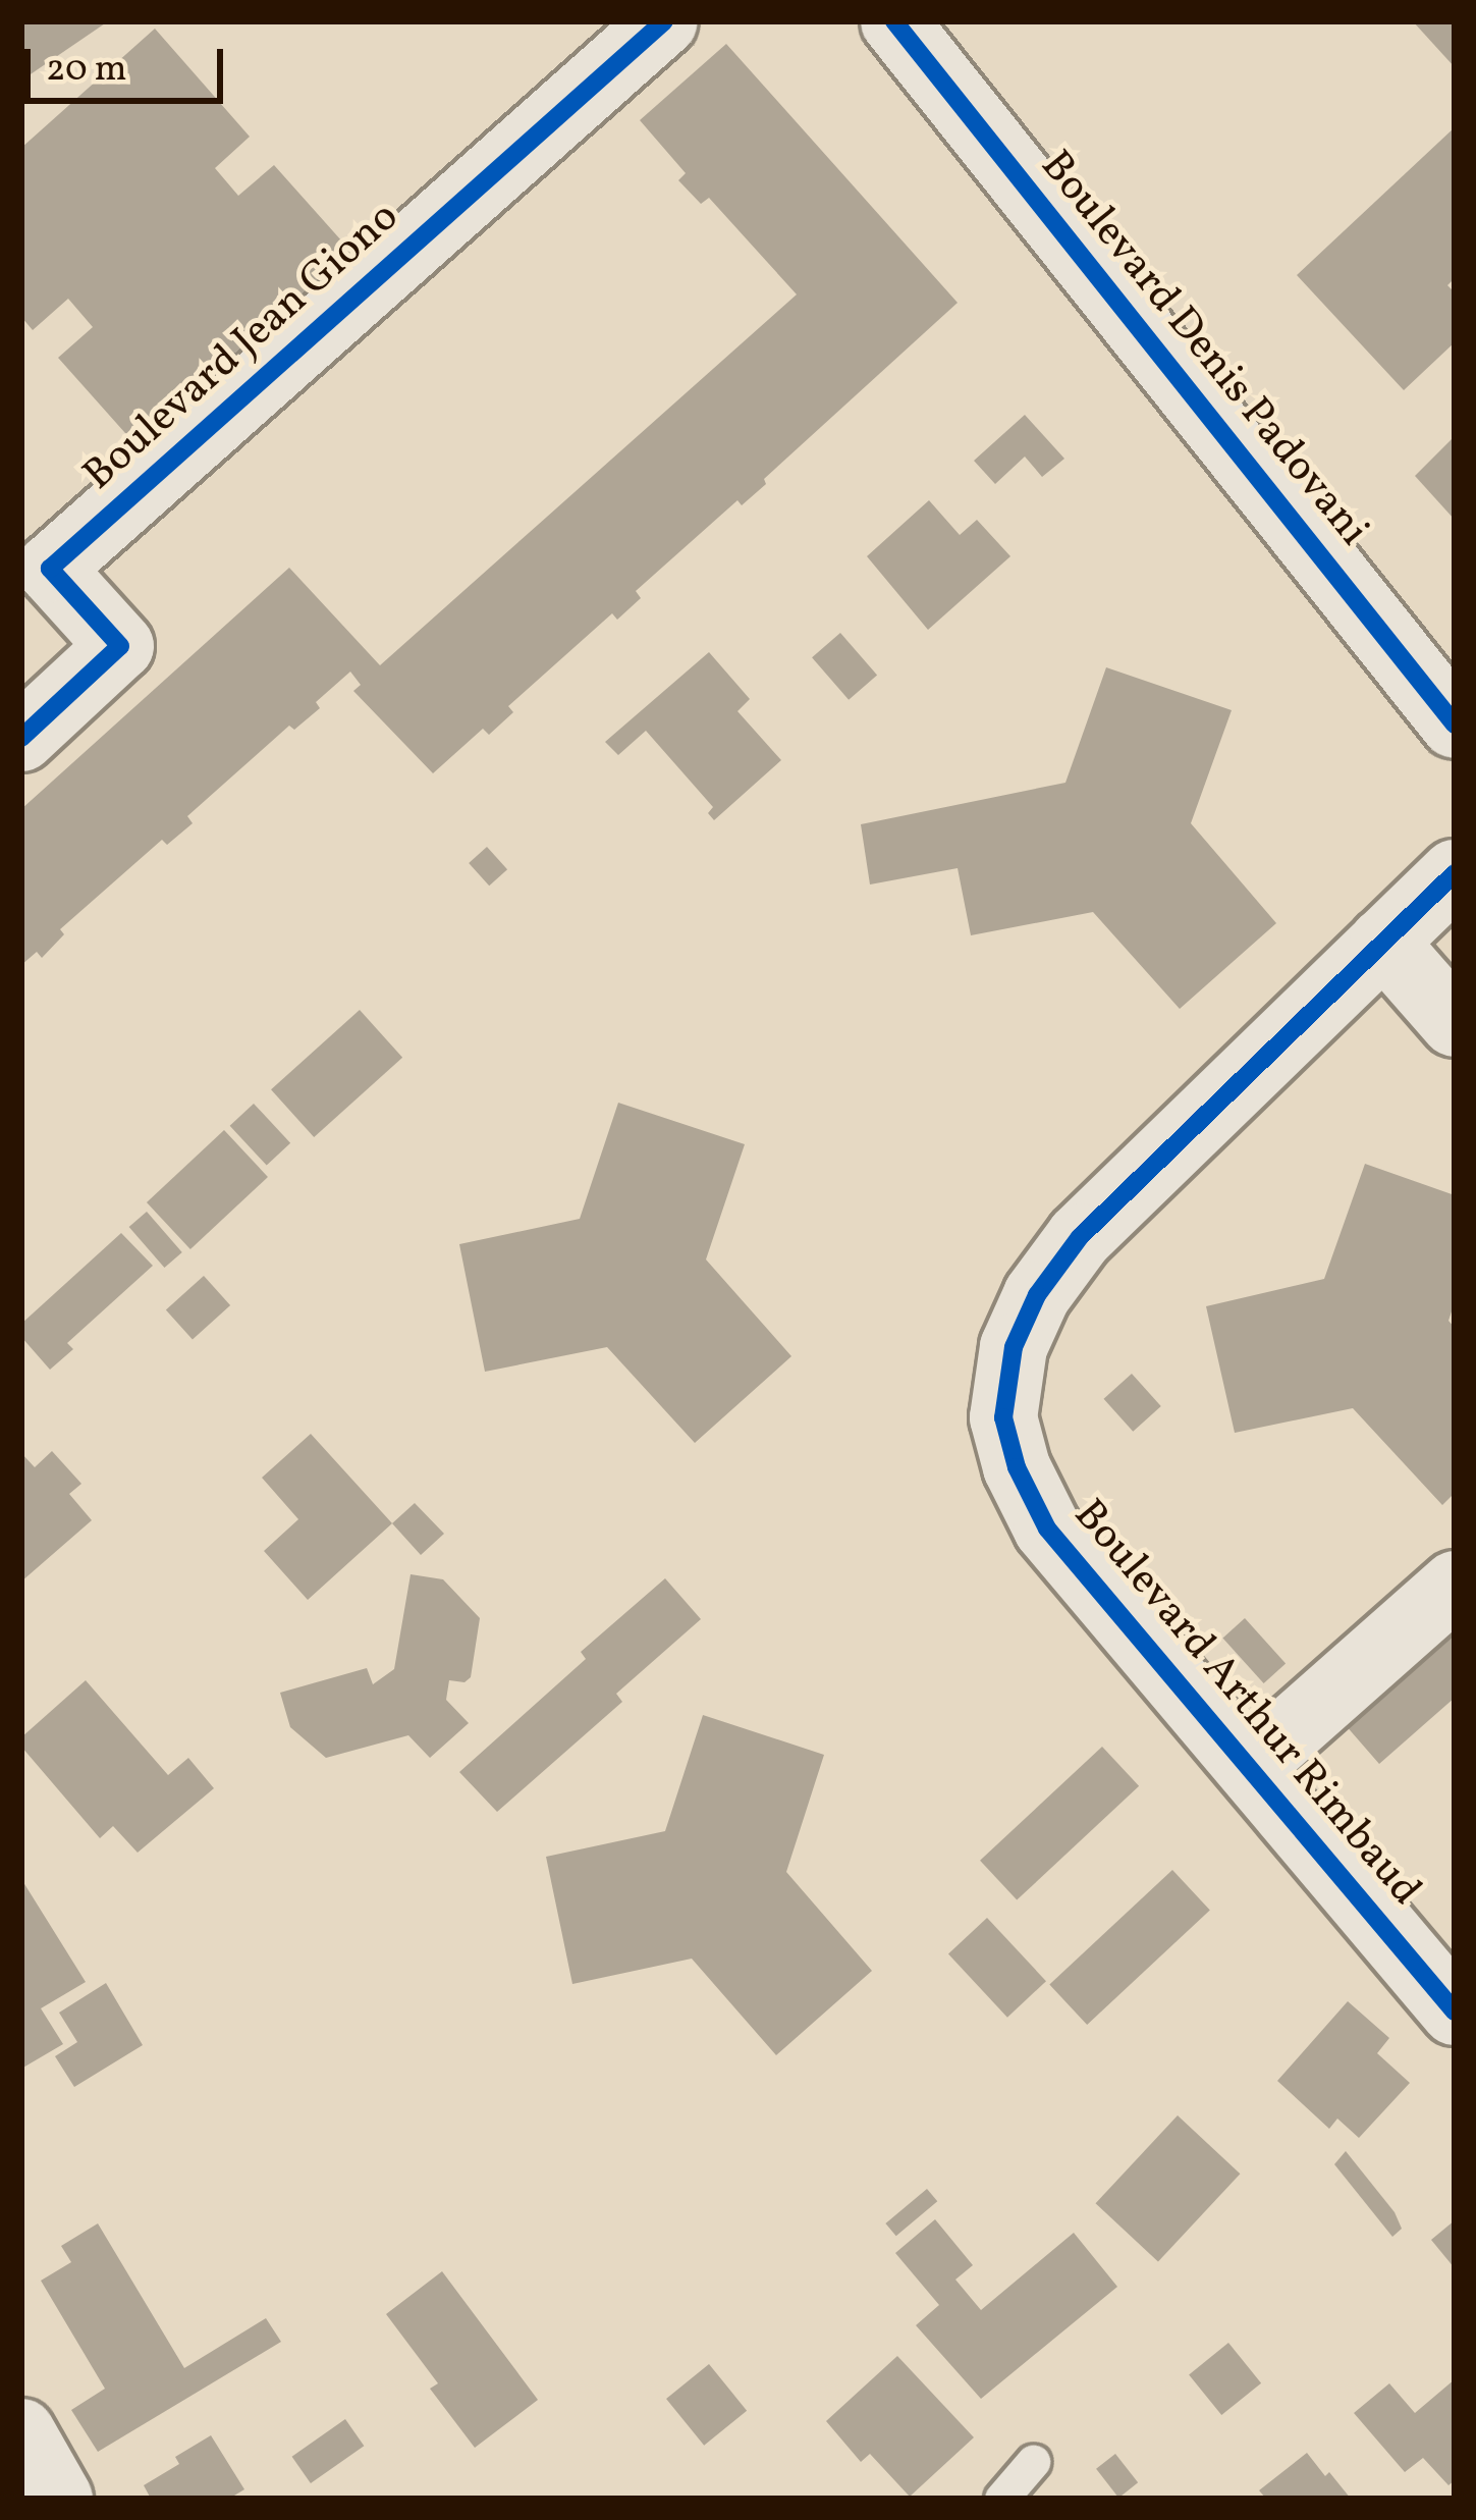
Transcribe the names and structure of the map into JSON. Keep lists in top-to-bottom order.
{
  "streets": {
    "street": ["Boulevard Jean Giono", "Boulevard Denis Padovani", "Boulevard Arthur Rimbaud"]
  },
  "scale_bar": "20 m"
}
